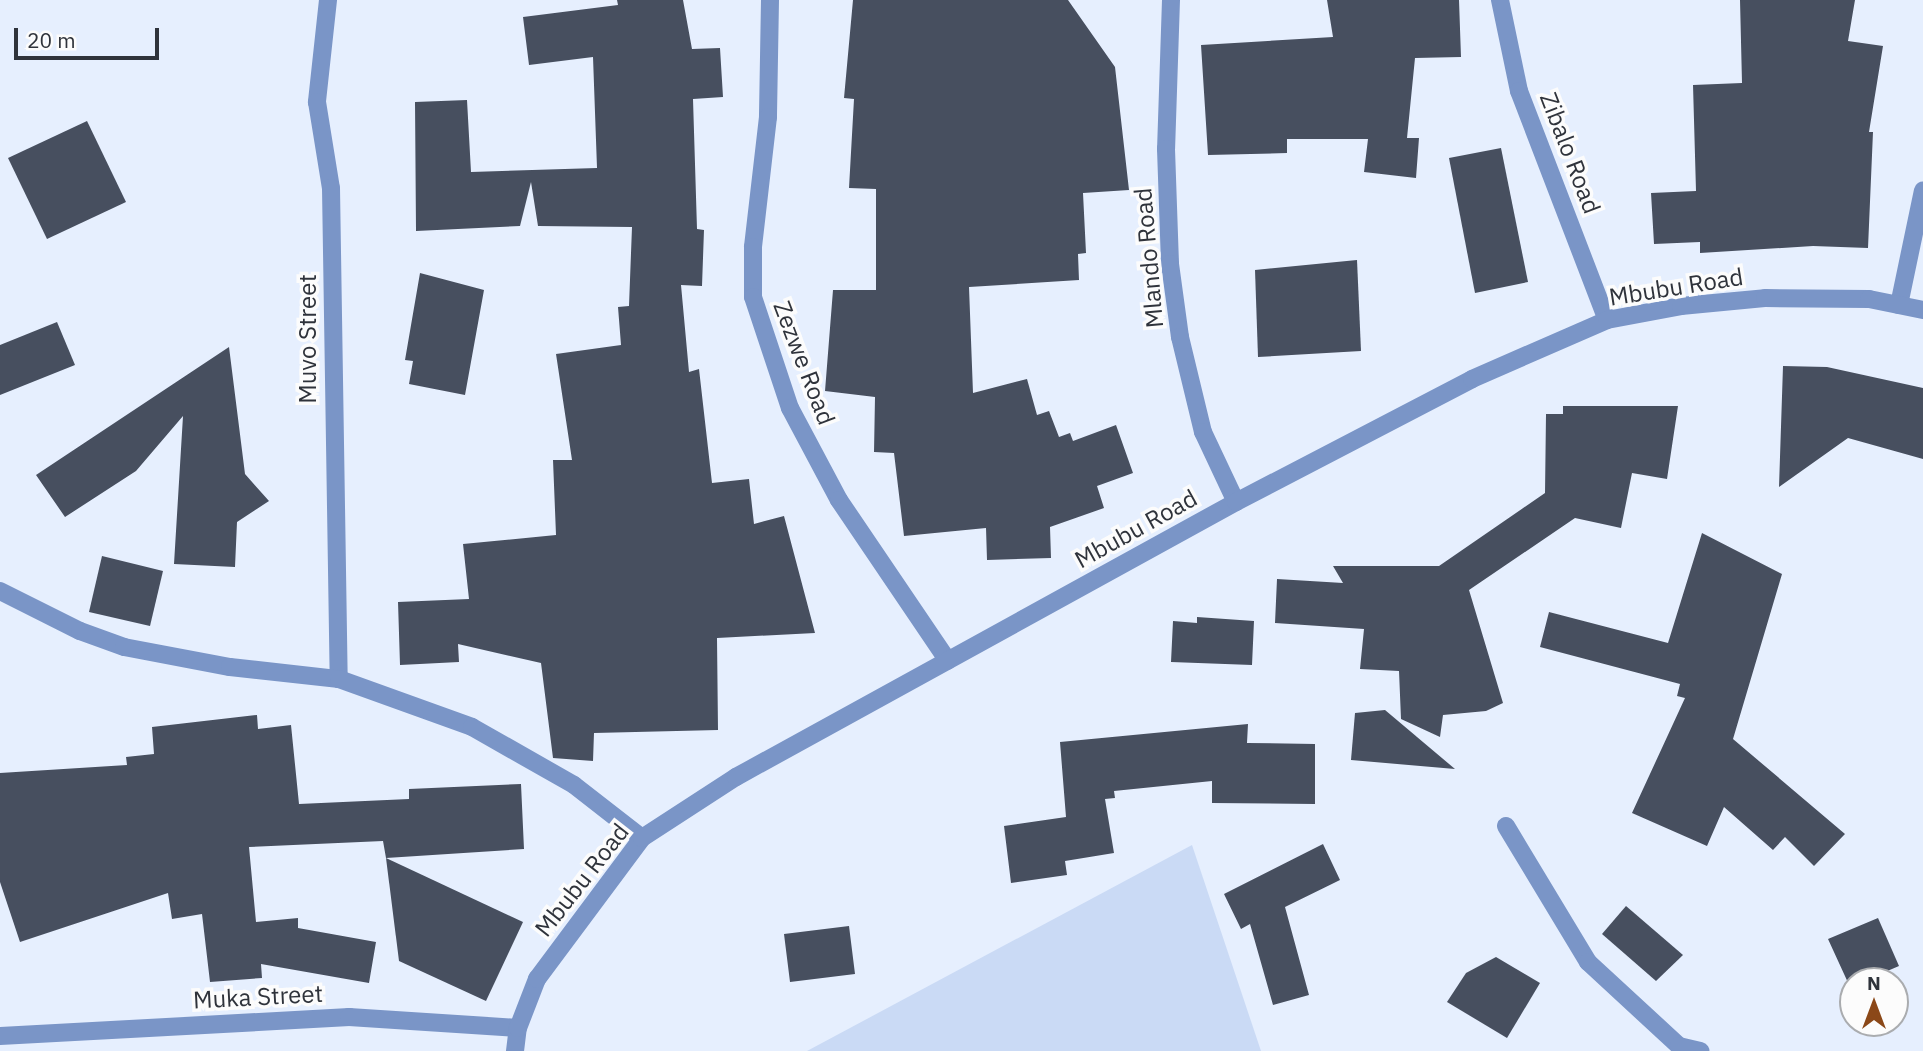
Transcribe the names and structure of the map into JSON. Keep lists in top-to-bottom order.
{
  "streets": {
    "street": [
      "Zibalo Road",
      "Mlando Road",
      "Mbubu Road",
      "Muvo Street",
      "Zezwe Road",
      "Muka Street"
    ]
  },
  "crossings": [
    ["Zibalo Road", "Mbubu Road"],
    ["Mlando Road", "Mbubu Road"],
    ["Mbubu Road", "Zezwe Road"],
    ["Mbubu Road", "Muka Street"]
  ],
  "scale_bar": "20 m",
  "north": "top"
}
